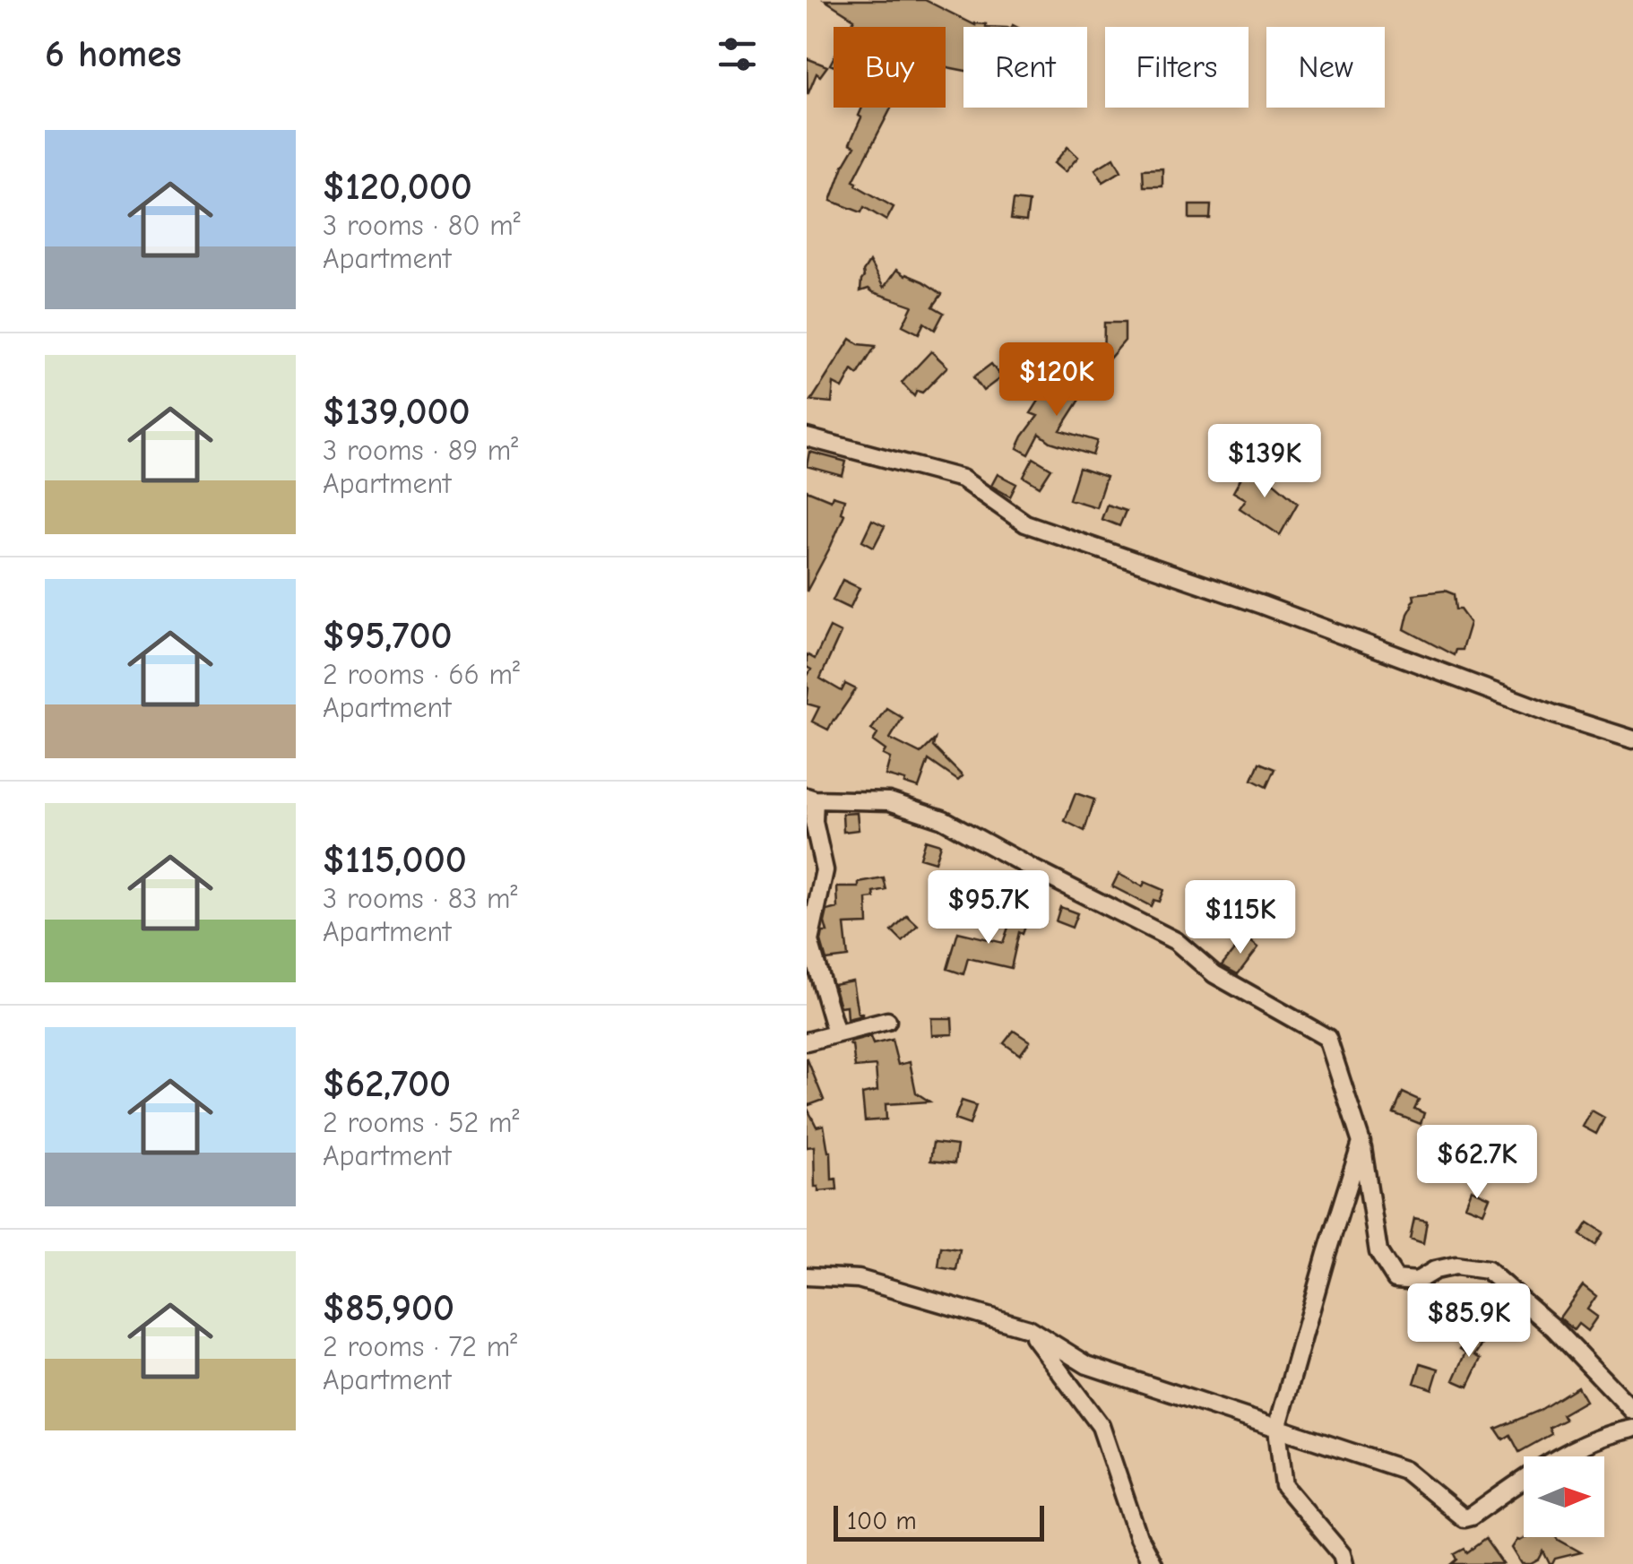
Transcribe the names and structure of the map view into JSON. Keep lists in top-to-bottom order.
{
  "scale_bar": "100 m",
  "north": "right",
  "page": {
    "heading": "6 homes",
    "chip": [
      "Buy",
      "Rent",
      "Filters",
      "New"
    ],
    "list": [
      {
        "name": "$120,000",
        "note": "3 rooms · 80 m² · Apartment"
      },
      {
        "name": "$139,000",
        "note": "3 rooms · 89 m² · Apartment"
      },
      {
        "name": "$95,700",
        "note": "2 rooms · 66 m² · Apartment"
      },
      {
        "name": "$115,000",
        "note": "3 rooms · 83 m² · Apartment"
      },
      {
        "name": "$62,700",
        "note": "2 rooms · 52 m² · Apartment"
      },
      {
        "name": "$85,900",
        "note": "2 rooms · 72 m² · Apartment"
      }
    ],
    "price": [
      "$120K",
      "$139K",
      "$95.7K",
      "$115K",
      "$62.7K",
      "$85.9K"
    ],
    "scale": "100 m"
  }
}
